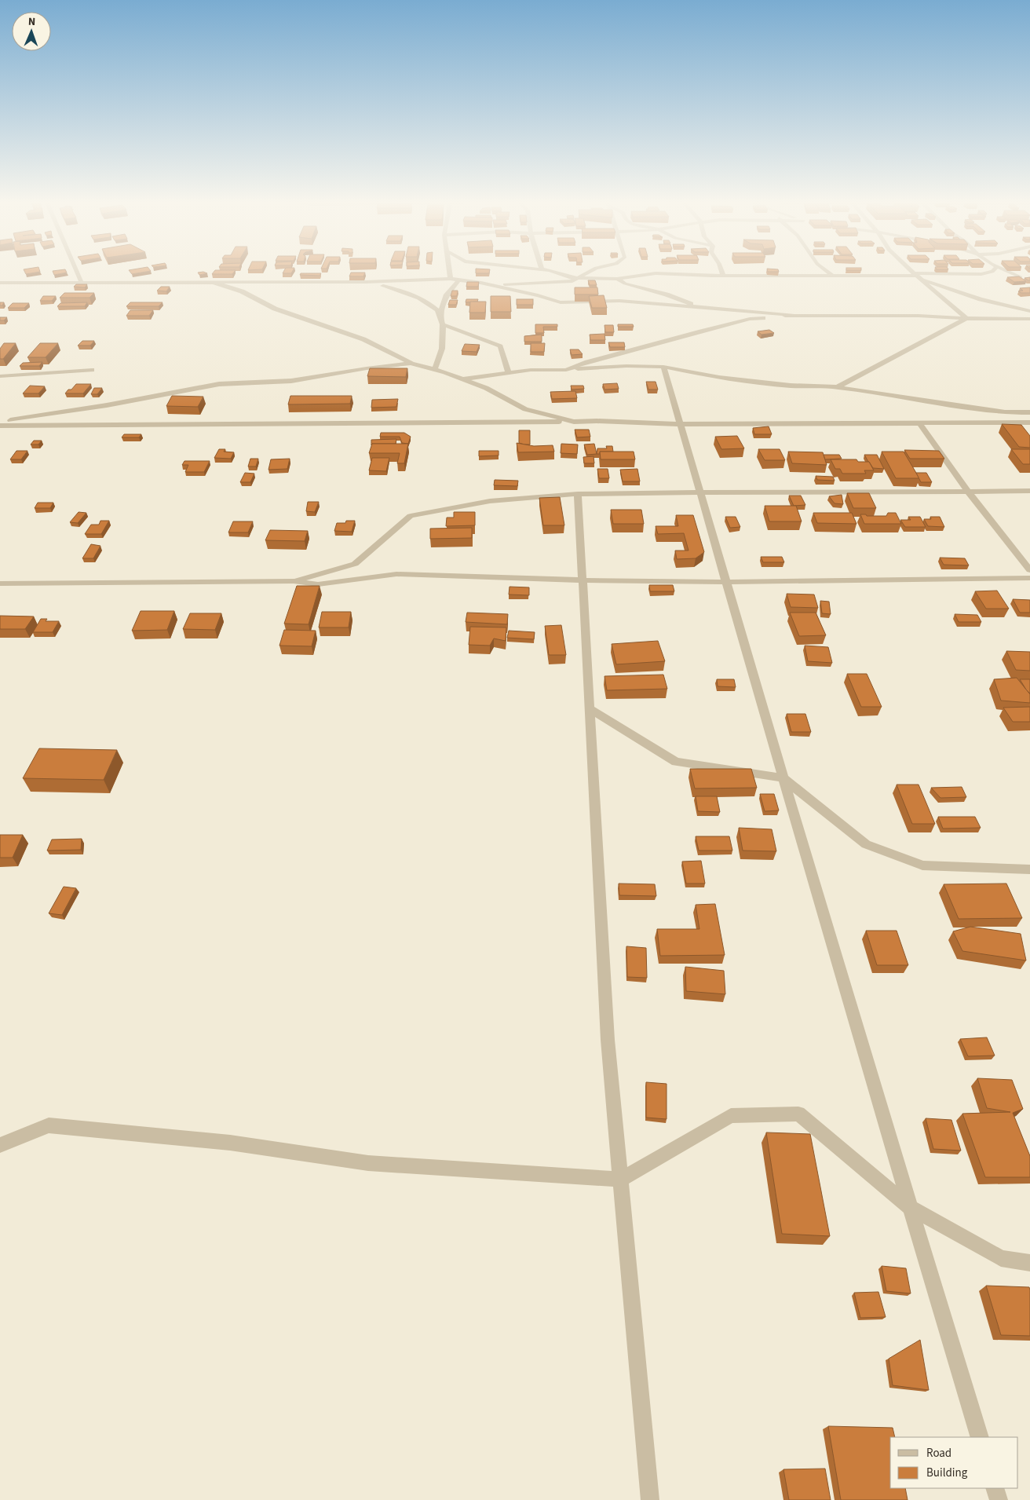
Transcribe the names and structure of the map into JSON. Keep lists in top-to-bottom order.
{
  "legend": ["Road", "Building"],
  "north": "top"
}
